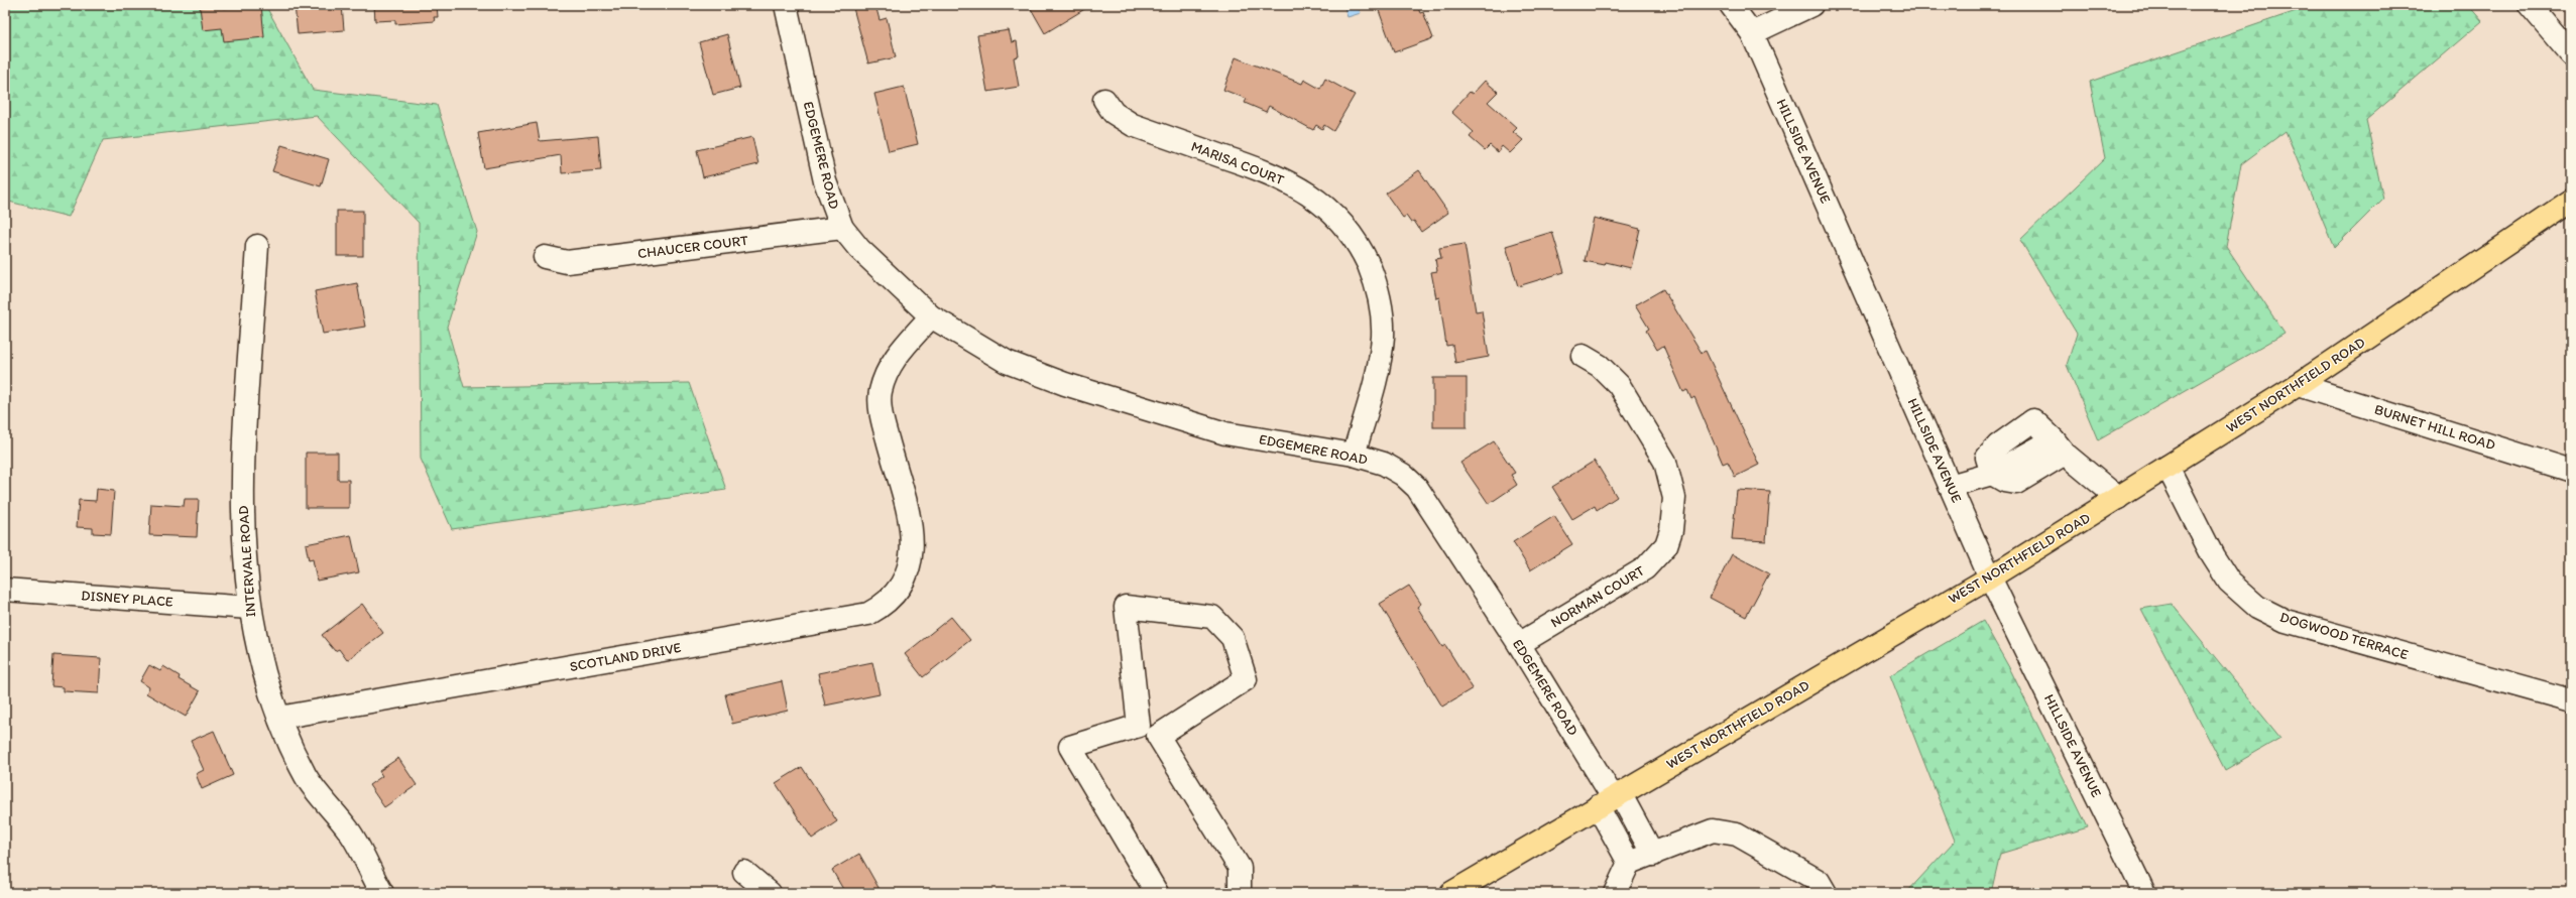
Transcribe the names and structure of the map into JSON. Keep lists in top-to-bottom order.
{
  "streets": {
    "main road": ["WEST NORTHFIELD ROAD"],
    "street": [
      "HILLSIDE AVENUE",
      "EDGEMERE ROAD",
      "MARISA COURT",
      "CHAUCER COURT",
      "BURNET HILL ROAD",
      "INTERVALE ROAD",
      "NORMAN COURT",
      "DISNEY PLACE",
      "DOGWOOD TERRACE",
      "SCOTLAND DRIVE"
    ]
  },
  "crossings": [
    ["HILLSIDE AVENUE", "WEST NORTHFIELD ROAD"],
    ["EDGEMERE ROAD", "MARISA COURT"],
    ["EDGEMERE ROAD", "CHAUCER COURT"],
    ["EDGEMERE ROAD", "WEST NORTHFIELD ROAD"],
    ["EDGEMERE ROAD", "NORMAN COURT"],
    ["EDGEMERE ROAD", "SCOTLAND DRIVE"],
    ["WEST NORTHFIELD ROAD", "BURNET HILL ROAD"],
    ["WEST NORTHFIELD ROAD", "DOGWOOD TERRACE"],
    ["INTERVALE ROAD", "DISNEY PLACE"],
    ["INTERVALE ROAD", "SCOTLAND DRIVE"]
  ]
}
